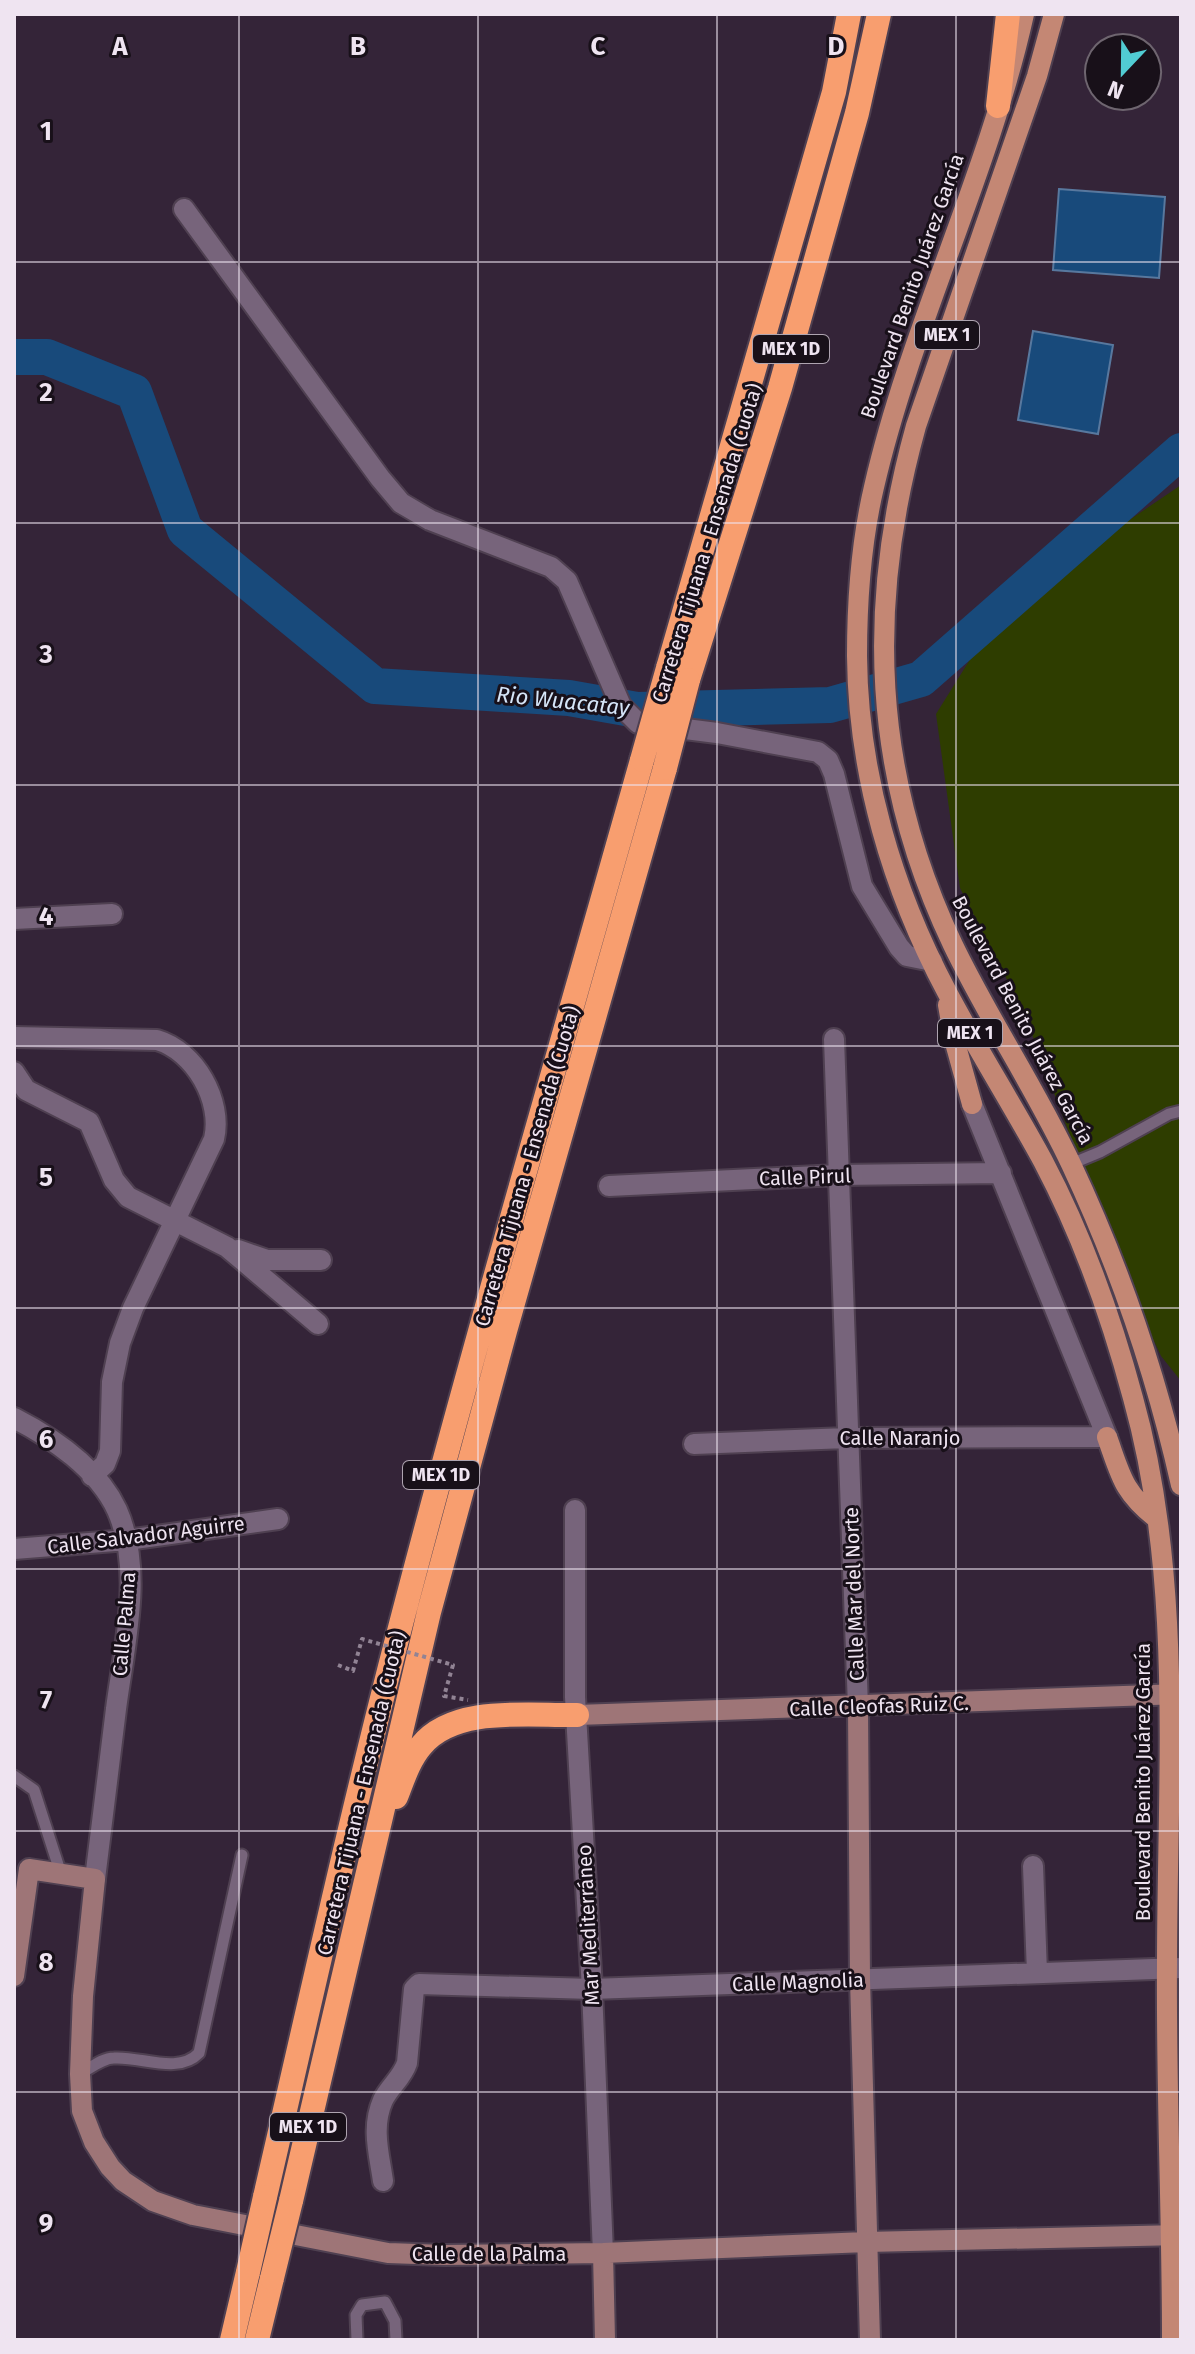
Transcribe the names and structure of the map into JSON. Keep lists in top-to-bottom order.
{
  "streets": {
    "highway": ["MEX 1D", "Carretera Tijuana - Ensenada (Cuota)"],
    "main road": ["Boulevard Benito Juárez García", "MEX 1"],
    "street": [
      "Calle Pirul",
      "Calle Naranjo",
      "Calle Salvador Aguirre",
      "Calle Mar del Norte",
      "Calle Palma",
      "Calle Cleofas Ruiz C.",
      "Mar Mediterráneo",
      "Calle Magnolia",
      "Calle de la Palma"
    ]
  },
  "crossings": [
    ["Boulevard Benito Juárez García", "Calle Cleofas Ruiz C."],
    ["Boulevard Benito Juárez García", "Calle Magnolia"],
    ["Boulevard Benito Juárez García", "Calle de la Palma"],
    ["Calle Pirul", "Calle Mar del Norte"],
    ["Calle Naranjo", "Calle Mar del Norte"],
    ["Calle Salvador Aguirre", "Calle Palma"],
    ["Calle Mar del Norte", "Calle Cleofas Ruiz C."],
    ["Calle Mar del Norte", "Calle Magnolia"],
    ["Calle Mar del Norte", "Calle de la Palma"],
    ["Calle Palma", "Calle de la Palma"],
    ["Calle Cleofas Ruiz C.", "Mar Mediterráneo"],
    ["Mar Mediterráneo", "Calle Magnolia"],
    ["Mar Mediterráneo", "Calle de la Palma"]
  ],
  "water": ["Rio Wuacatay"],
  "north": "bottom",
  "grid": {
    "columns": [
      "A",
      "B",
      "C",
      "D"
    ],
    "rows": [
      "1",
      "2",
      "3",
      "4",
      "5",
      "6",
      "7",
      "8",
      "9"
    ]
  }
}
